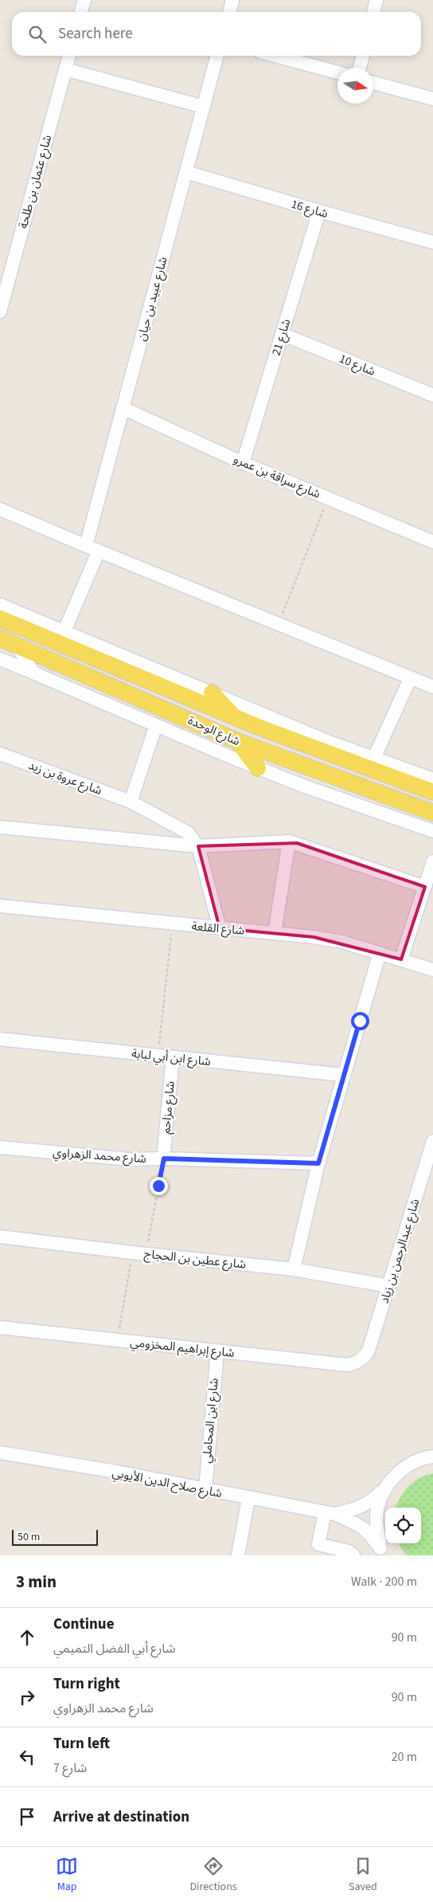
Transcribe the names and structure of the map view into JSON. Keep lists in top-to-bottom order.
{
  "streets": {
    "main road": ["شارع الوحدة"],
    "street": [
      "شارع عثمان بن طلحة",
      "شارع 16",
      "شارع عبيد بن حيان",
      "شارع 21",
      "شارع 10",
      "شارع سراقة بن عمرو",
      "شارع عروة بن زيد",
      "شارع القلعة",
      "شارع ابن أبي لبابة",
      "شارع مزاحم",
      "شارع محمد الزهراوي",
      "شارع عبدالرحمن بن زياد",
      "شارع عطين بن الحجاج",
      "شارع إبراهيم المخزومي",
      "شارع ابن المحاملي",
      "شارع صلاح الدين الأيوبي"
    ]
  },
  "crossings": [
    ["شارع 16", "شارع عبيد بن حيان"],
    ["شارع 16", "شارع 21"],
    ["شارع عبيد بن حيان", "شارع سراقة بن عمرو"],
    ["شارع 21", "شارع 10"],
    ["شارع 21", "شارع سراقة بن عمرو"],
    ["شارع ابن أبي لبابة", "شارع مزاحم"],
    ["شارع مزاحم", "شارع محمد الزهراوي"],
    ["شارع عبدالرحمن بن زياد", "شارع عطين بن الحجاج"],
    ["شارع عبدالرحمن بن زياد", "شارع إبراهيم المخزومي"],
    ["شارع إبراهيم المخزومي", "شارع ابن المحاملي"],
    ["شارع ابن المحاملي", "شارع صلاح الدين الأيوبي"]
  ],
  "scale_bar": "50 m",
  "north": "right",
  "page": {
    "search": "Search here",
    "scale": "50 m",
    "heading": ["3 min", "Walk · 200 m"],
    "list": [
      ["Continue", "شارع أبي الفضل التميمي", "90 m"],
      ["Turn right", "شارع محمد الزهراوي", "90 m"],
      ["Turn left", "شارع 7", "20 m"],
      "Arrive at destination"
    ],
    "nav": ["Map", "Directions", "Saved"]
  }
}
